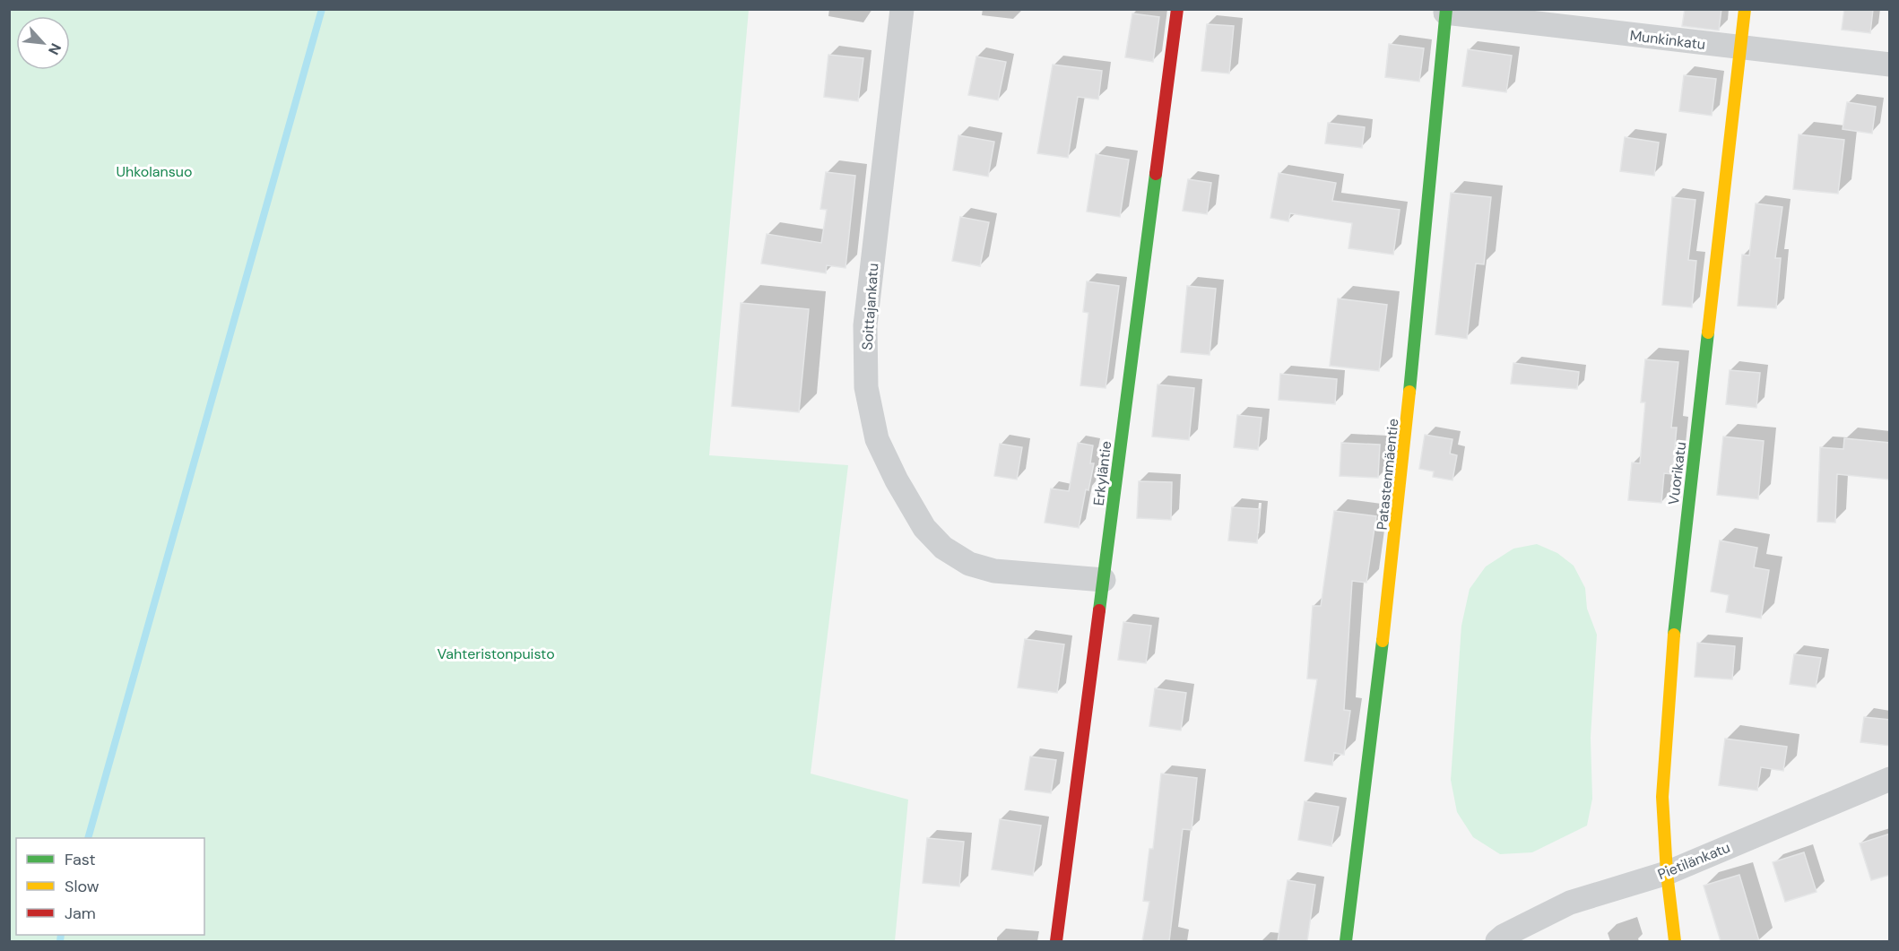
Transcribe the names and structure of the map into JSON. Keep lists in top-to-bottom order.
{
  "streets": {
    "street": [
      "Munkinkatu",
      "Soittajankatu",
      "Erkyläntie",
      "Vuorikatu",
      "Patastenmäentie",
      "Pietilänkatu"
    ]
  },
  "crossings": [
    ["Munkinkatu", "Vuorikatu"],
    ["Munkinkatu", "Patastenmäentie"],
    ["Soittajankatu", "Erkyläntie"],
    ["Vuorikatu", "Pietilänkatu"]
  ],
  "parks": ["Uhkolansuo", "Vahteristonpuisto"],
  "legend": ["Fast", "Slow", "Jam"],
  "north": "bottom right"
}
